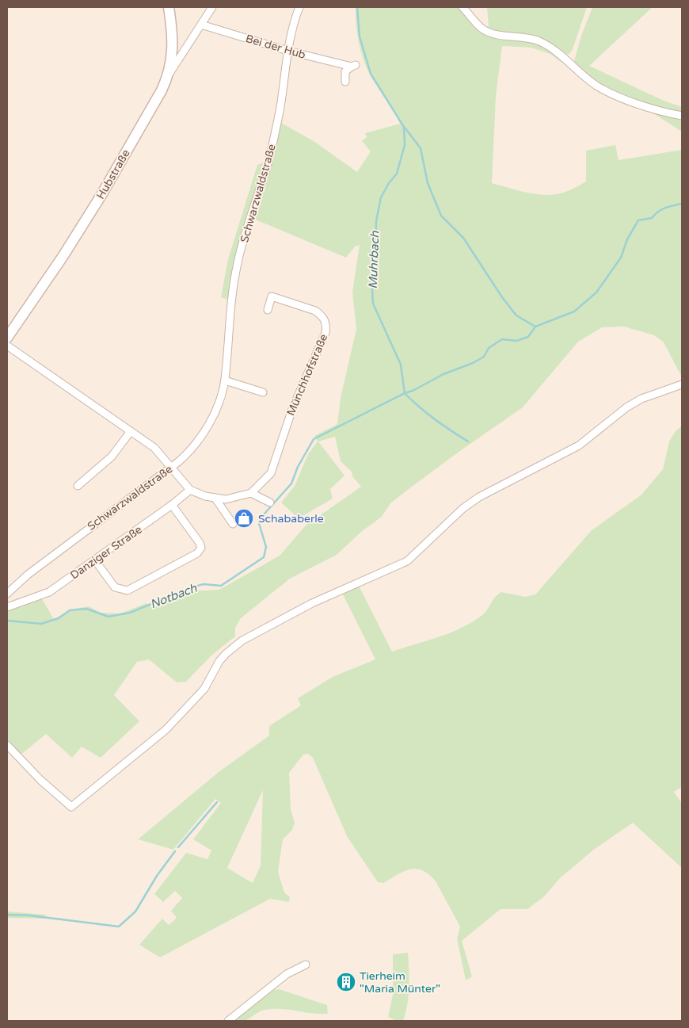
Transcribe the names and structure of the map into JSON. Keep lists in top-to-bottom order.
{
  "streets": {
    "main road": ["Hubstraße"],
    "street": [
      "Bei der Hub",
      "Schwarzwaldstraße",
      "Münchhofstraße",
      "Danziger Straße"
    ]
  },
  "crossings": [
    ["Bei der Hub", "Hubstraße"],
    ["Bei der Hub", "Schwarzwaldstraße"],
    ["Münchhofstraße", "Danziger Straße"]
  ],
  "water": ["Muhrbach", "Notbach"],
  "places": {
    "shop": ["Schababerle"],
    "building": ["Tierheim \"Maria Münter\""]
  }
}
